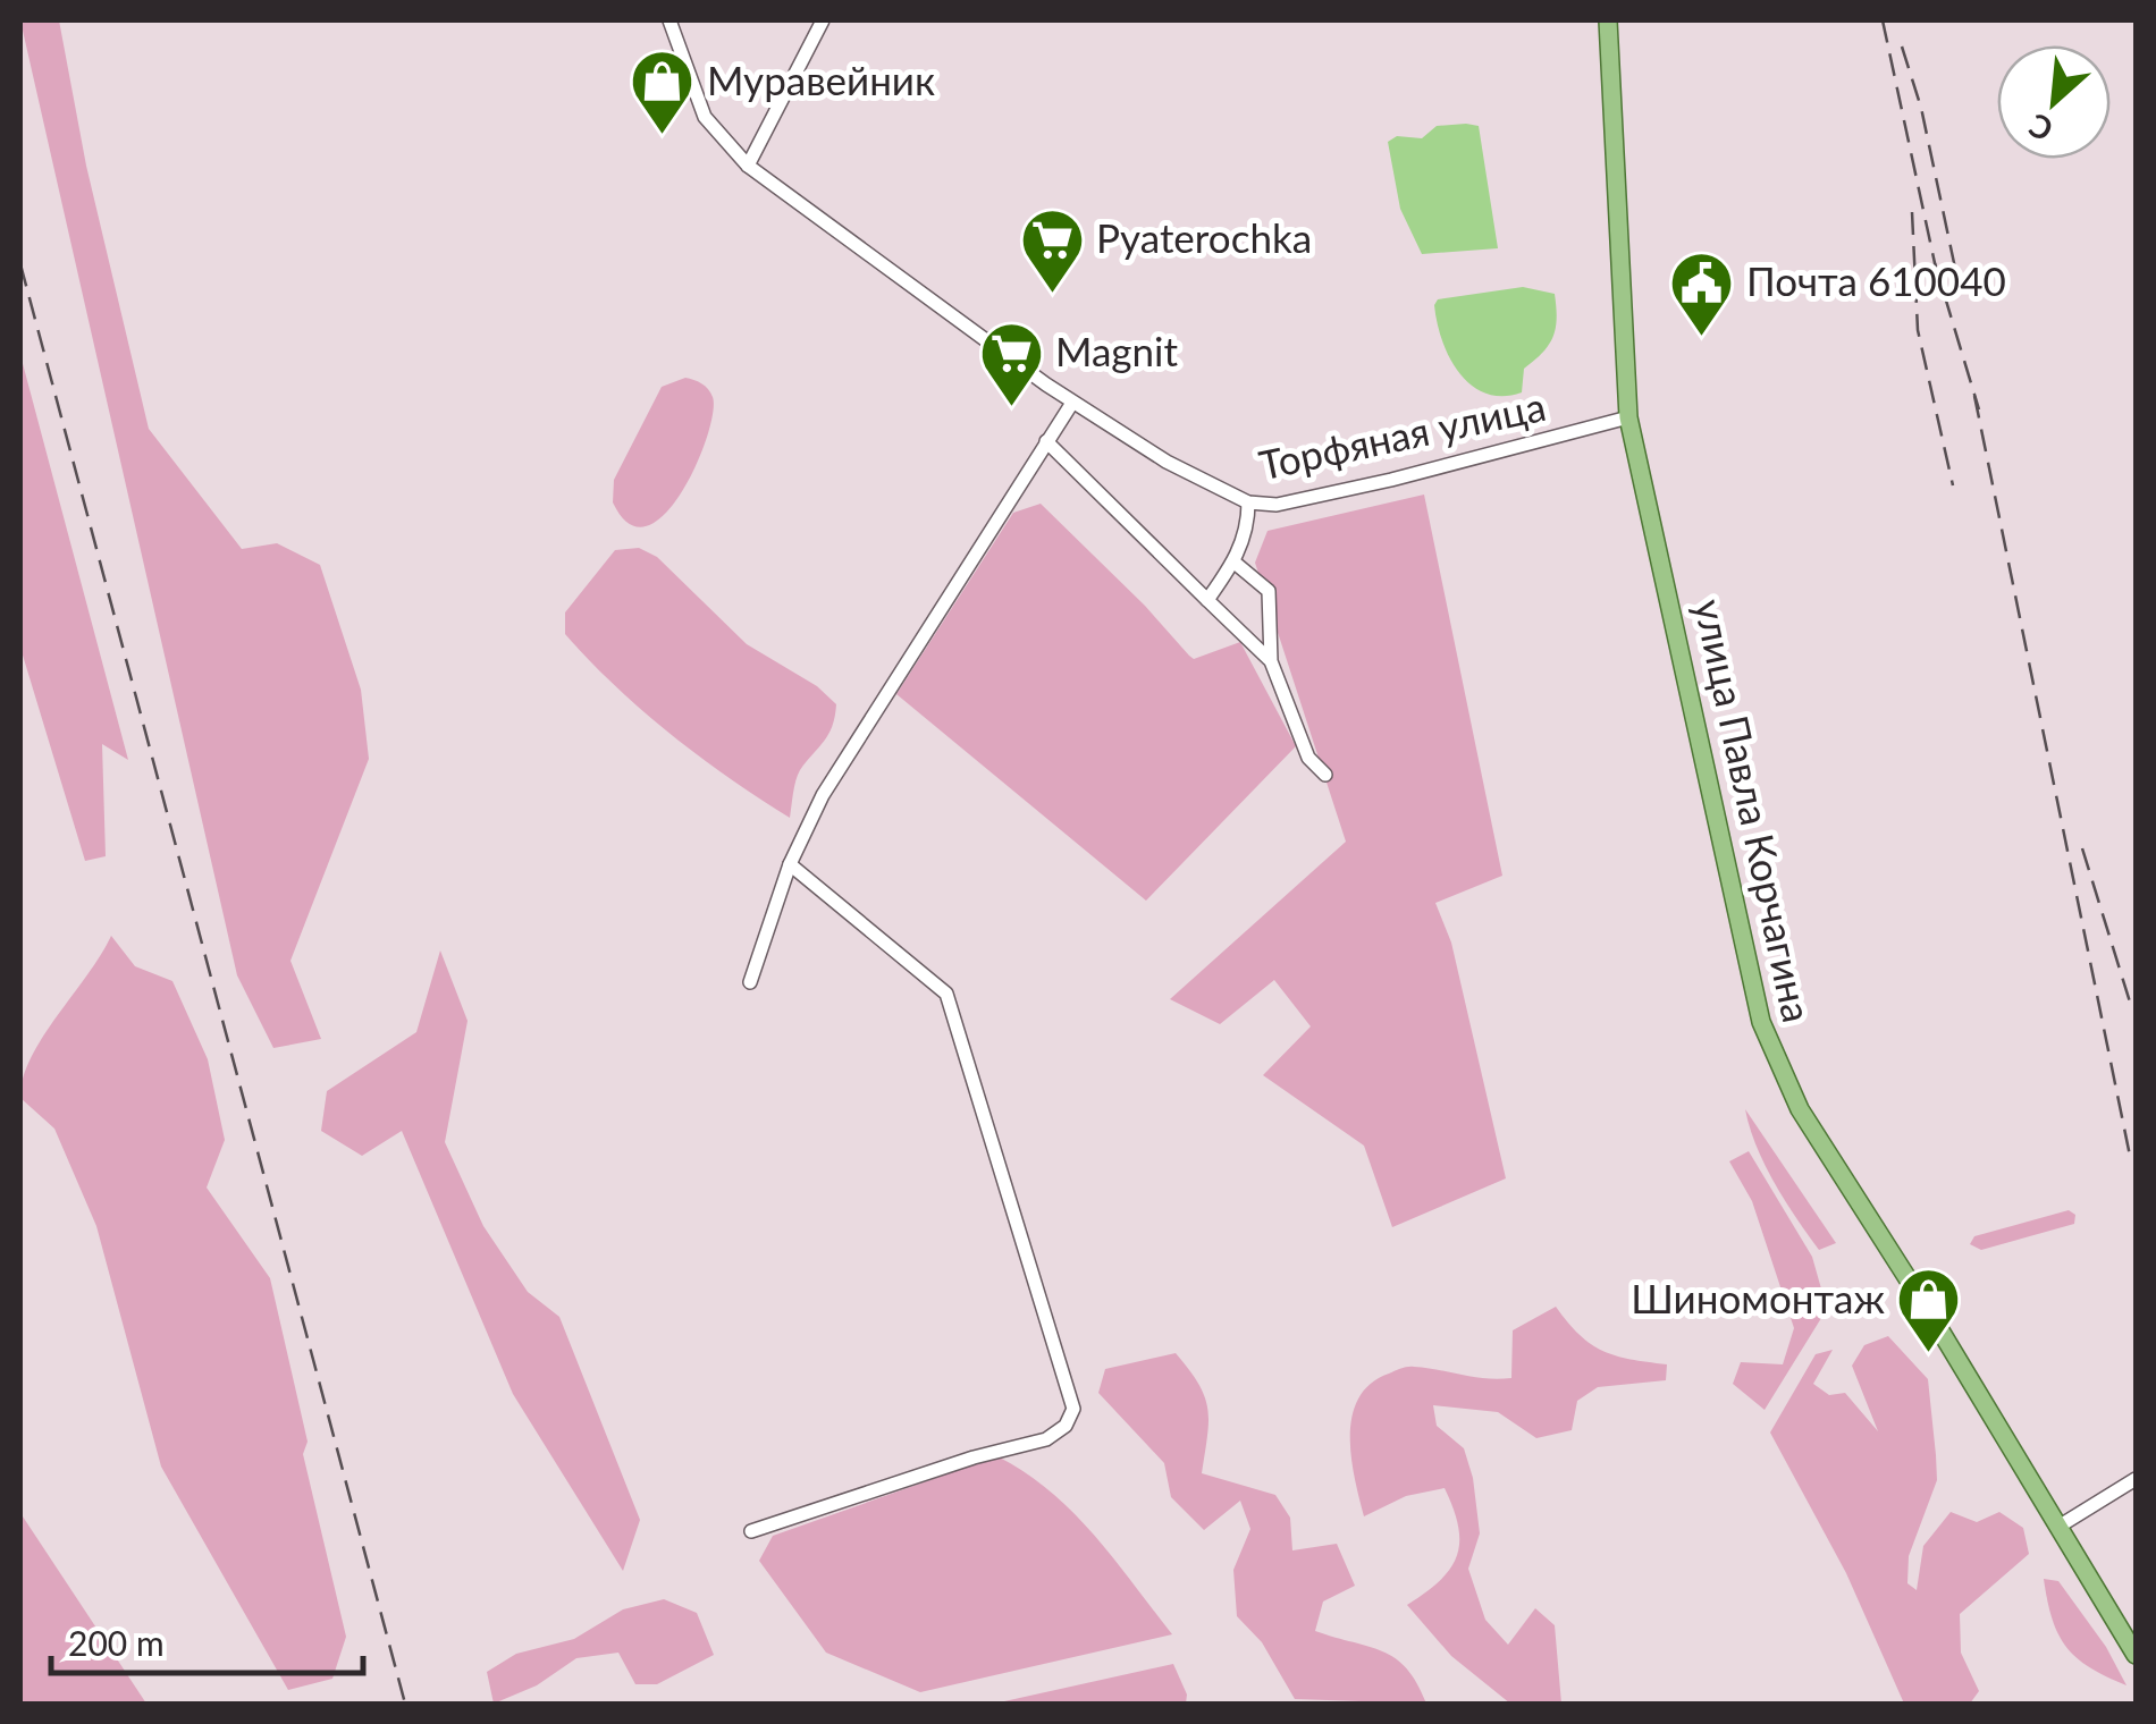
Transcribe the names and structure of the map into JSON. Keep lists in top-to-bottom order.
{
  "streets": {
    "main road": ["улица Павла Корчагина"],
    "street": ["Торфяная улица"]
  },
  "crossings": [
    ["Торфяная улица", "улица Павла Корчагина"]
  ],
  "places": {
    "shop": ["Муравейник", "Шиномонтаж"],
    "supermarket": ["Pyaterochka", "Magnit"],
    "public building": ["Почта 610040"]
  },
  "scale_bar": "200 m",
  "north": "bottom left"
}
